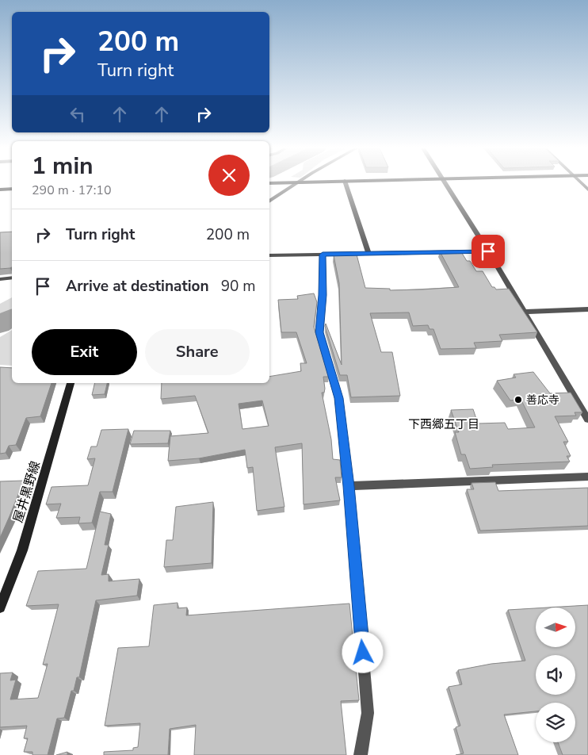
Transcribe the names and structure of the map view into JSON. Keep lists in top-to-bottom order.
{
  "streets": {
    "street": ["屋井黒野線"]
  },
  "districts": ["下西郷五丁目"],
  "places": ["善応寺"],
  "north": "right",
  "page": {
    "turn": ["200 m", "Turn right"],
    "heading": ["1 min", "290 m · 17:10"],
    "list": [
      {
        "name": "Turn right",
        "value": "200 m"
      },
      {
        "name": "Arrive at destination",
        "value": "90 m"
      }
    ],
    "buttons": ["Exit", "Share"]
  }
}
